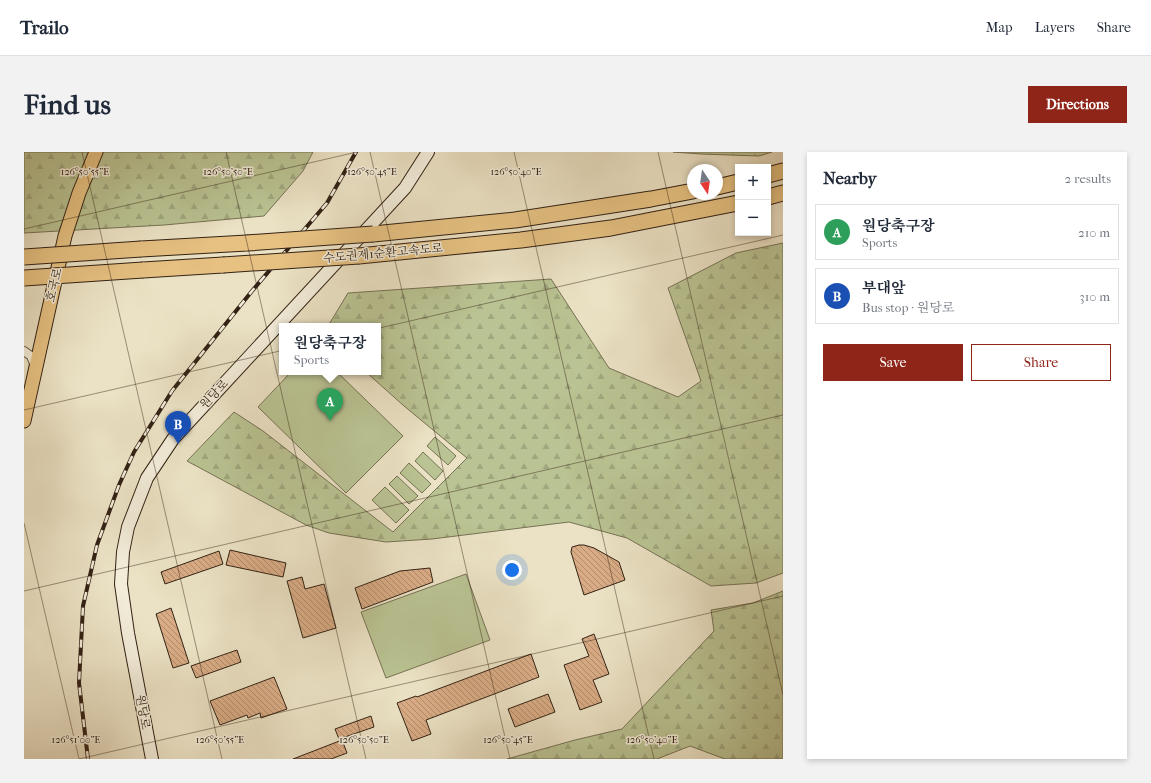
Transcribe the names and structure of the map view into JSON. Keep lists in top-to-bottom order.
{
  "streets": {
    "highway": ["수도권제1순환고속도로"],
    "main road": ["호국로", "원당로"]
  },
  "north": "bottom",
  "page": {
    "header": "Trailo",
    "nav": ["Map", "Layers", "Share"],
    "buttons": [
      "Directions",
      ["Save", "Share"]
    ],
    "title": "Find us",
    "heading": ["Nearby", "2 results"],
    "map_buttons": ["+", "−"],
    "list": [
      {
        "mark": "A",
        "name": "원당축구장",
        "note": "Sports",
        "value": "210 m"
      },
      {
        "mark": "B",
        "name": "부대앞",
        "note": "Bus stop · 원당로",
        "value": "310 m"
      }
    ],
    "popup": ["원당축구장", "Sports"],
    "pins": ["A", "B"]
  },
  "coordinates": [
    "126°50'55\"E",
    "126°50'50\"E",
    "126°50'45\"E",
    "126°50'40\"E",
    "126°51'00\"E"
  ]
}
